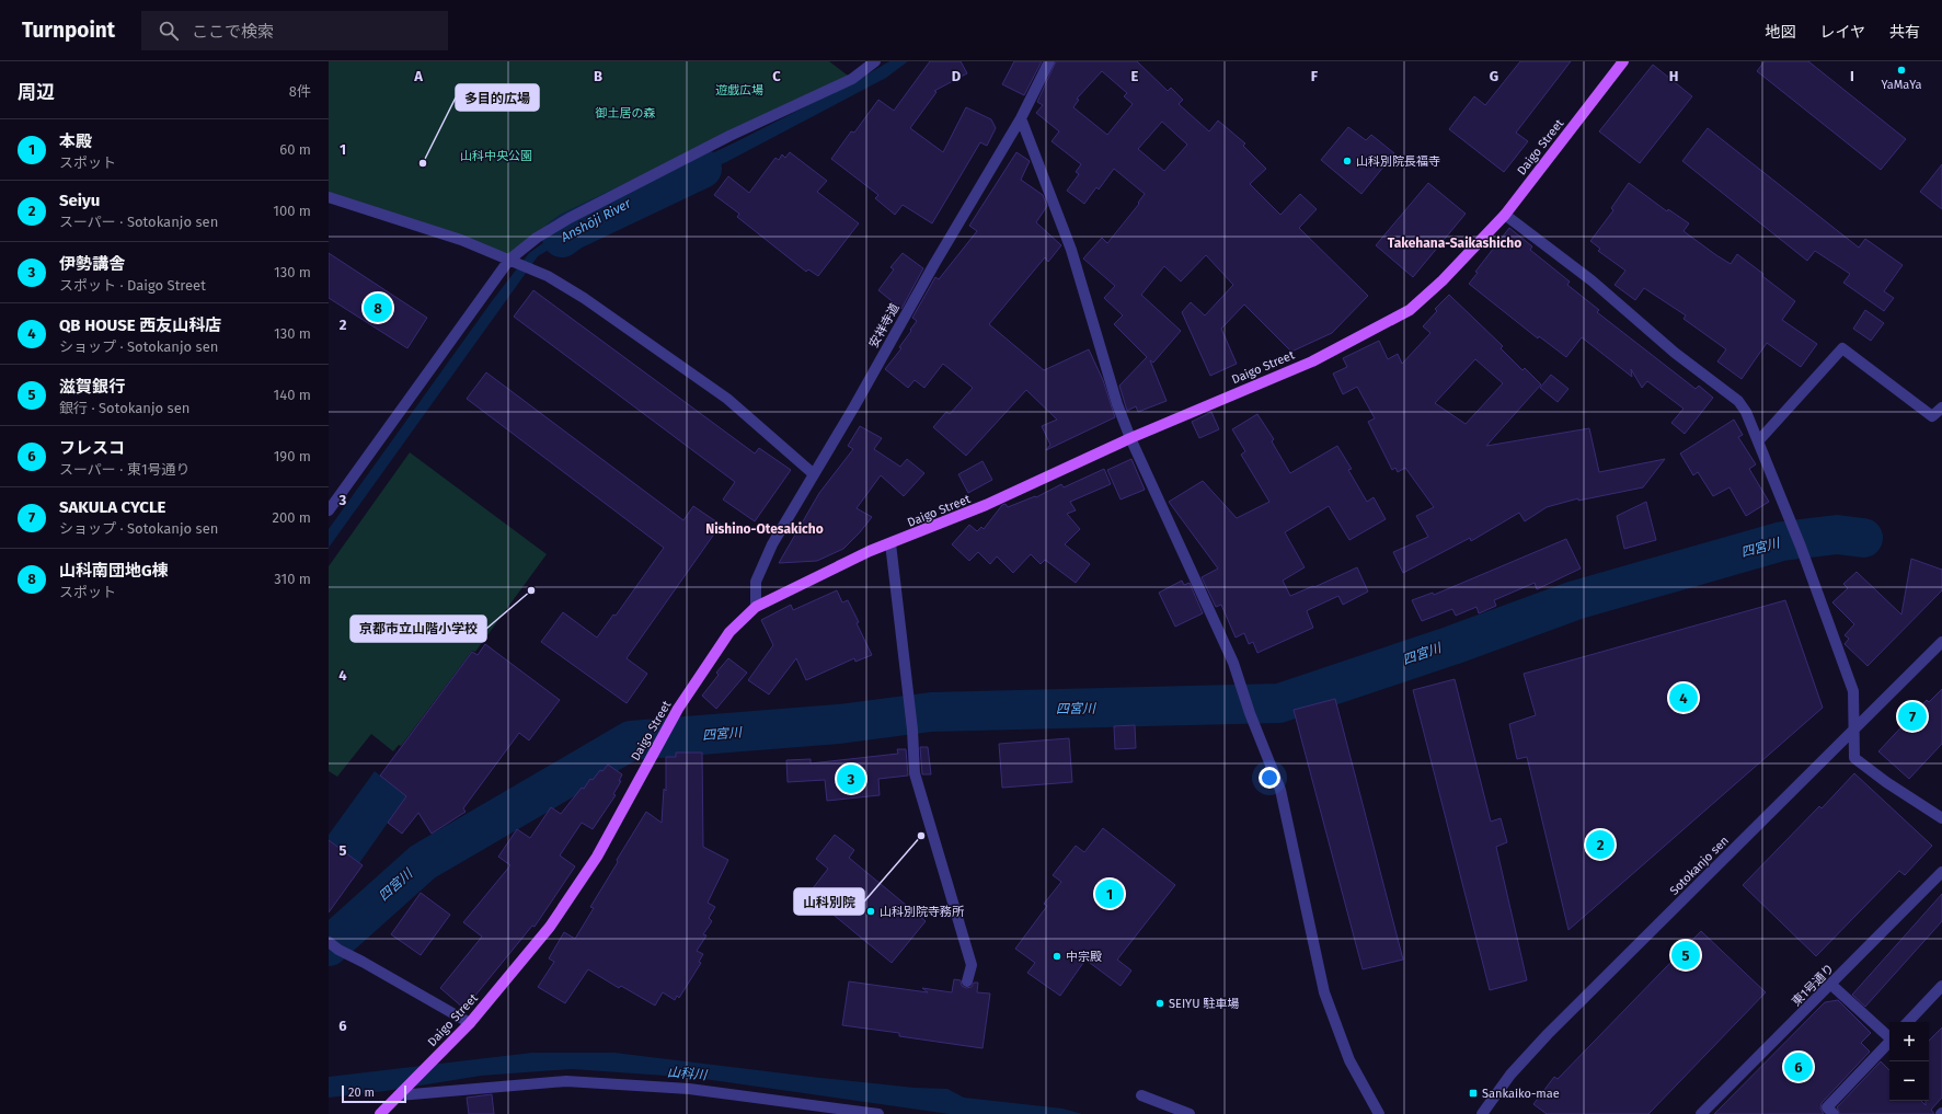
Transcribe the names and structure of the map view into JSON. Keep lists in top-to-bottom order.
{
  "streets": {
    "main road": ["Daigo Street"],
    "street": ["安祥寺道", "Sotokanjo sen", "東1号通り"]
  },
  "crossings": [
    ["Daigo Street", "安祥寺道"]
  ],
  "districts": ["Takehana-Saikashicho", "Nishino-Otesakicho"],
  "water": ["Anshōji River", "四宮川", "山科川"],
  "parks": ["遊戯広場", "御土居の森", "山科中央公園"],
  "places": {
    "other": [
      "YaMaYa",
      "山科別院長福寺",
      "多目的広場",
      "京都市立山階小学校",
      "山科別院",
      "山科別院寺務所",
      "中宗殿",
      "SEIYU 駐車場"
    ],
    "transit": ["Sankaiko-mae"]
  },
  "scale_bar": "20 m",
  "page": {
    "header": "Turnpoint",
    "search": "ここで検索",
    "nav": ["地図", "レイヤ", "共有"],
    "heading": ["周辺", "8件"],
    "list": [
      {
        "mark": "1",
        "name": "本殿",
        "note": "スポット",
        "value": "60 m"
      },
      {
        "mark": "2",
        "name": "Seiyu",
        "note": "スーパー · Sotokanjo sen",
        "value": "100 m"
      },
      {
        "mark": "3",
        "name": "伊勢講舎",
        "note": "スポット · Daigo Street",
        "value": "130 m"
      },
      {
        "mark": "4",
        "name": "QB HOUSE 西友山科店",
        "note": "ショップ · Sotokanjo sen",
        "value": "130 m"
      },
      {
        "mark": "5",
        "name": "滋賀銀行",
        "note": "銀行 · Sotokanjo sen",
        "value": "140 m"
      },
      {
        "mark": "6",
        "name": "フレスコ",
        "note": "スーパー · 東1号通り",
        "value": "190 m"
      },
      {
        "mark": "7",
        "name": "SAKULA CYCLE",
        "note": "ショップ · Sotokanjo sen",
        "value": "200 m"
      },
      {
        "mark": "8",
        "name": "山科南団地G棟",
        "note": "スポット",
        "value": "310 m"
      }
    ],
    "pins": [
      "8",
      "4",
      "7",
      "3",
      "2",
      "1",
      "5",
      "6"
    ],
    "map_buttons": ["+", "−"],
    "scale": "20 m"
  },
  "grid": {
    "columns": [
      "A",
      "B",
      "C",
      "D",
      "E",
      "F",
      "G",
      "H",
      "I"
    ],
    "rows": [
      "1",
      "2",
      "3",
      "4",
      "5",
      "6"
    ]
  }
}
